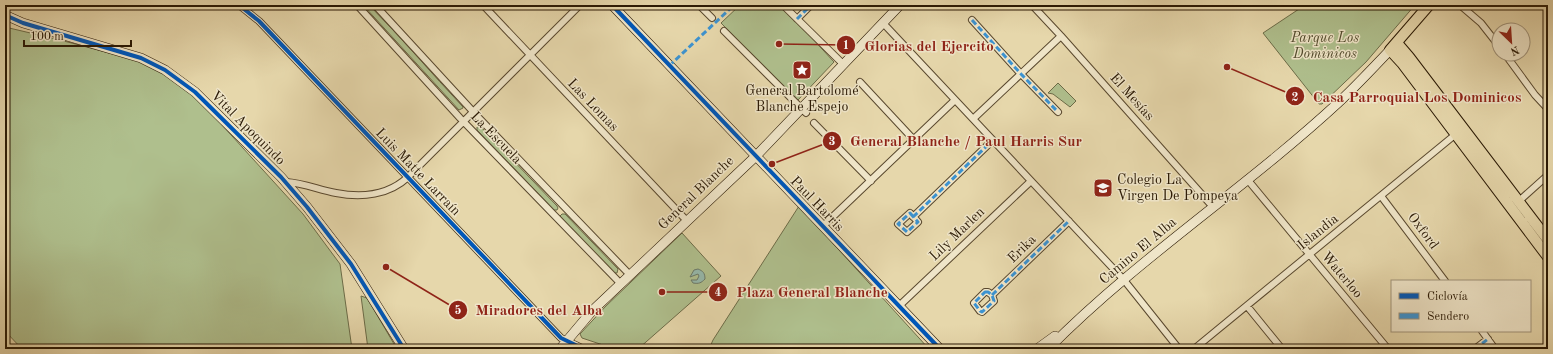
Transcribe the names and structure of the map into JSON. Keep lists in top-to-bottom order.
{
  "streets": {
    "main road": ["Camino El Alba"],
    "street": [
      "El Mesías",
      "Las Lomas",
      "Vital Apoquindo",
      "La Escuela",
      "Luis Matte Larraín",
      "General Blanche",
      "Paul Harris",
      "Oxford",
      "Islandia",
      "Lily Marlen",
      "Erika",
      "Waterloo"
    ]
  },
  "crossings": [
    ["El Mesías", "Camino El Alba"],
    ["Las Lomas", "General Blanche"],
    ["La Escuela", "General Blanche"],
    ["Luis Matte Larraín", "General Blanche"],
    ["General Blanche", "Paul Harris"],
    ["Paul Harris", "Lily Marlen"],
    ["Oxford", "Islandia"],
    ["Islandia", "Waterloo"],
    ["Camino El Alba", "Waterloo"]
  ],
  "parks": ["Parque Los Dominicos"],
  "places": {
    "other": [
      "Glorias del Ejercito",
      "Casa Parroquial Los Dominicos",
      "General Blanche / Paul Harris Sur",
      "Miradores del Alba",
      "Plaza General Blanche"
    ],
    "place": ["General Bartolomé Blanche Espejo"],
    "school or university": ["Colegio La Virgen De Pompeya"]
  },
  "legend": ["Ciclovía", "Sendero"],
  "scale_bar": "100 m",
  "north": "bottom right"
}
